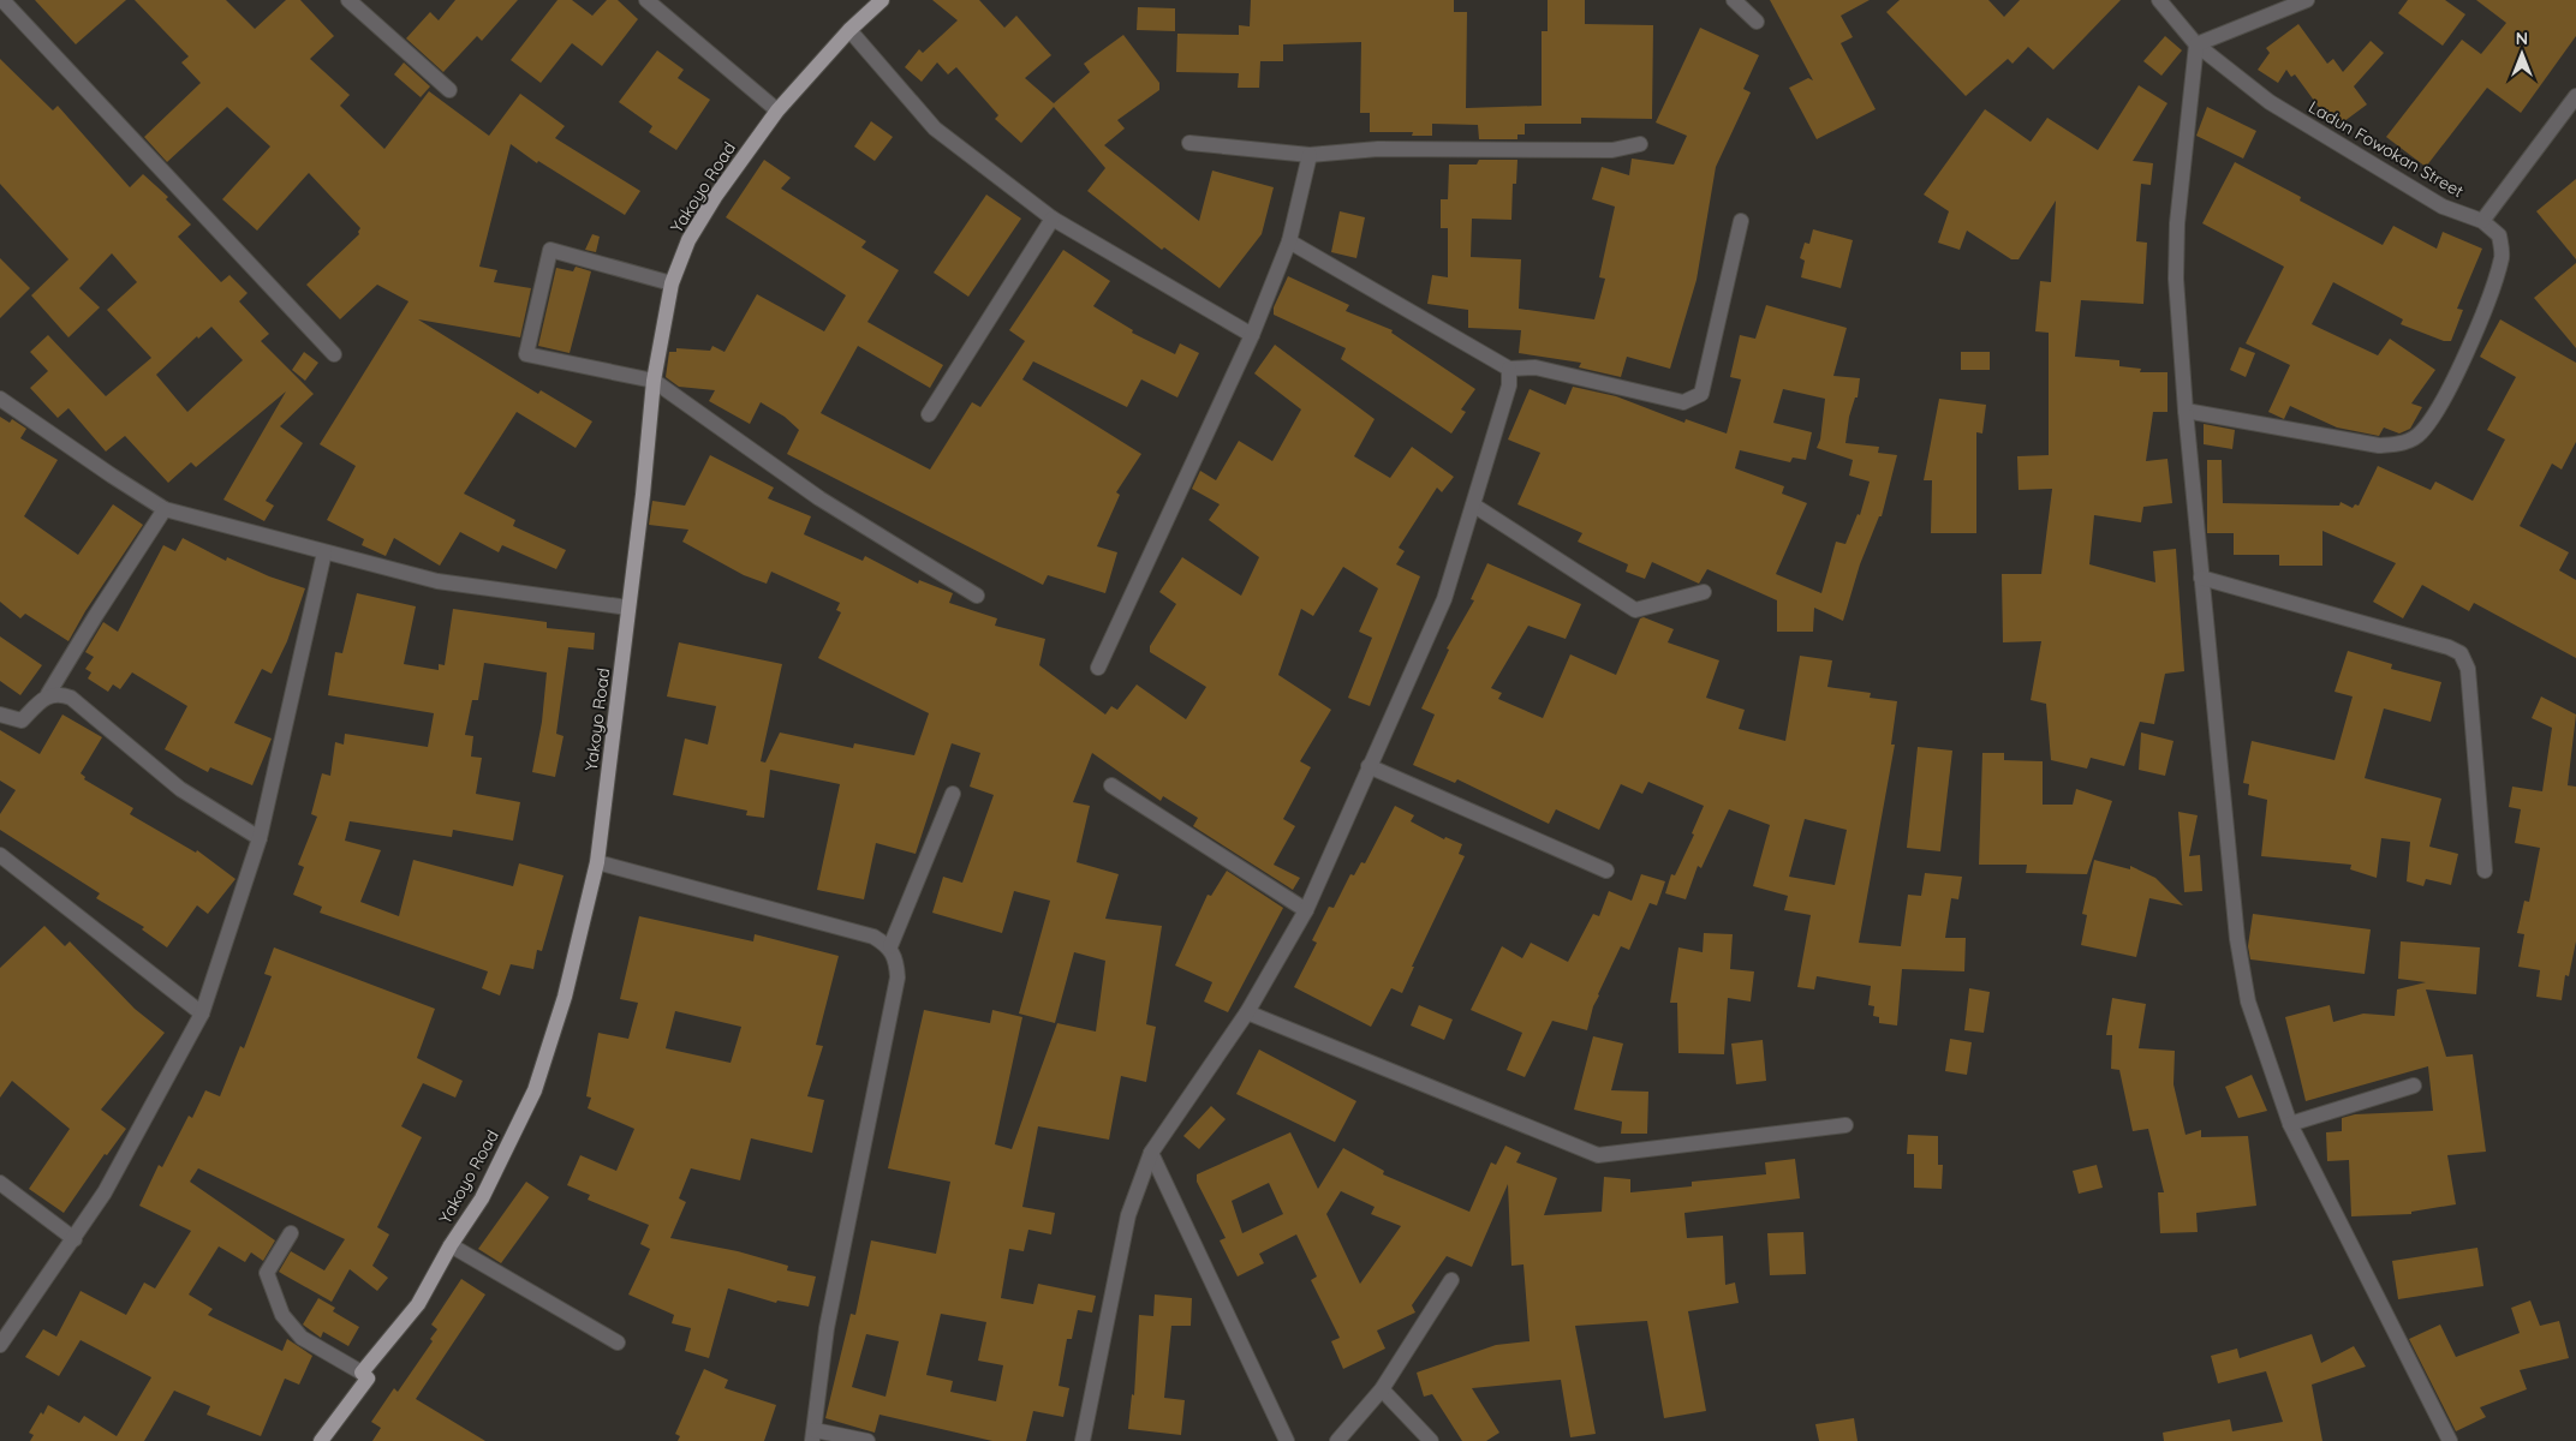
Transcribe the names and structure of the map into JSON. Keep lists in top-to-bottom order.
{
  "streets": {
    "main road": ["Yakoyo Road"],
    "street": ["Ladun Fowokan Street"]
  },
  "north": "top"
}
